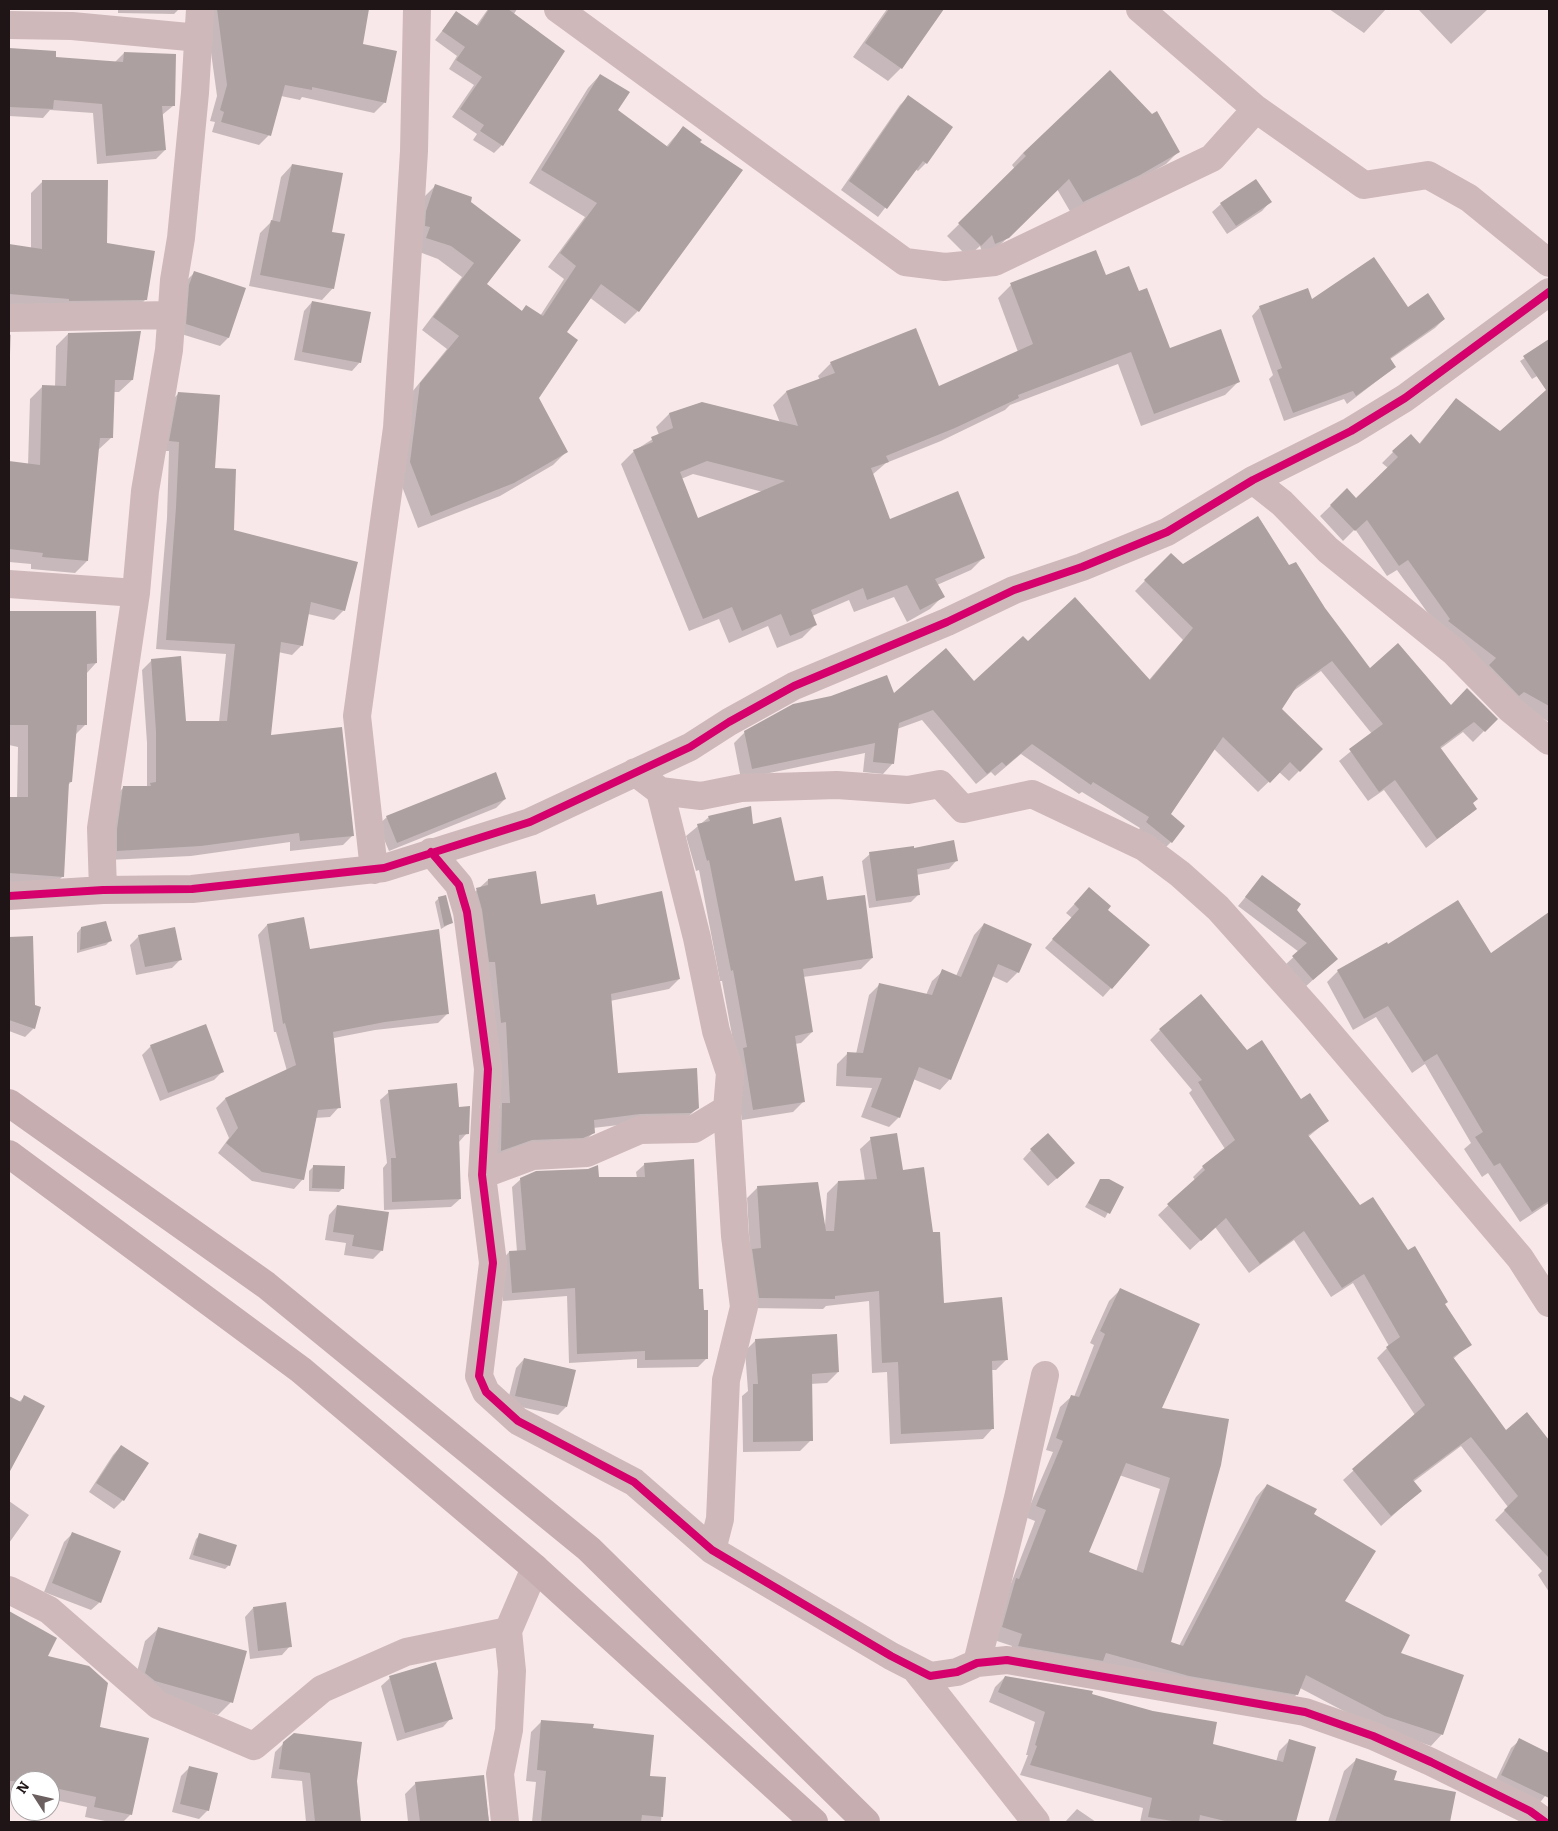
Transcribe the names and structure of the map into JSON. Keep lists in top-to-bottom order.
{
  "north": "top left"
}
